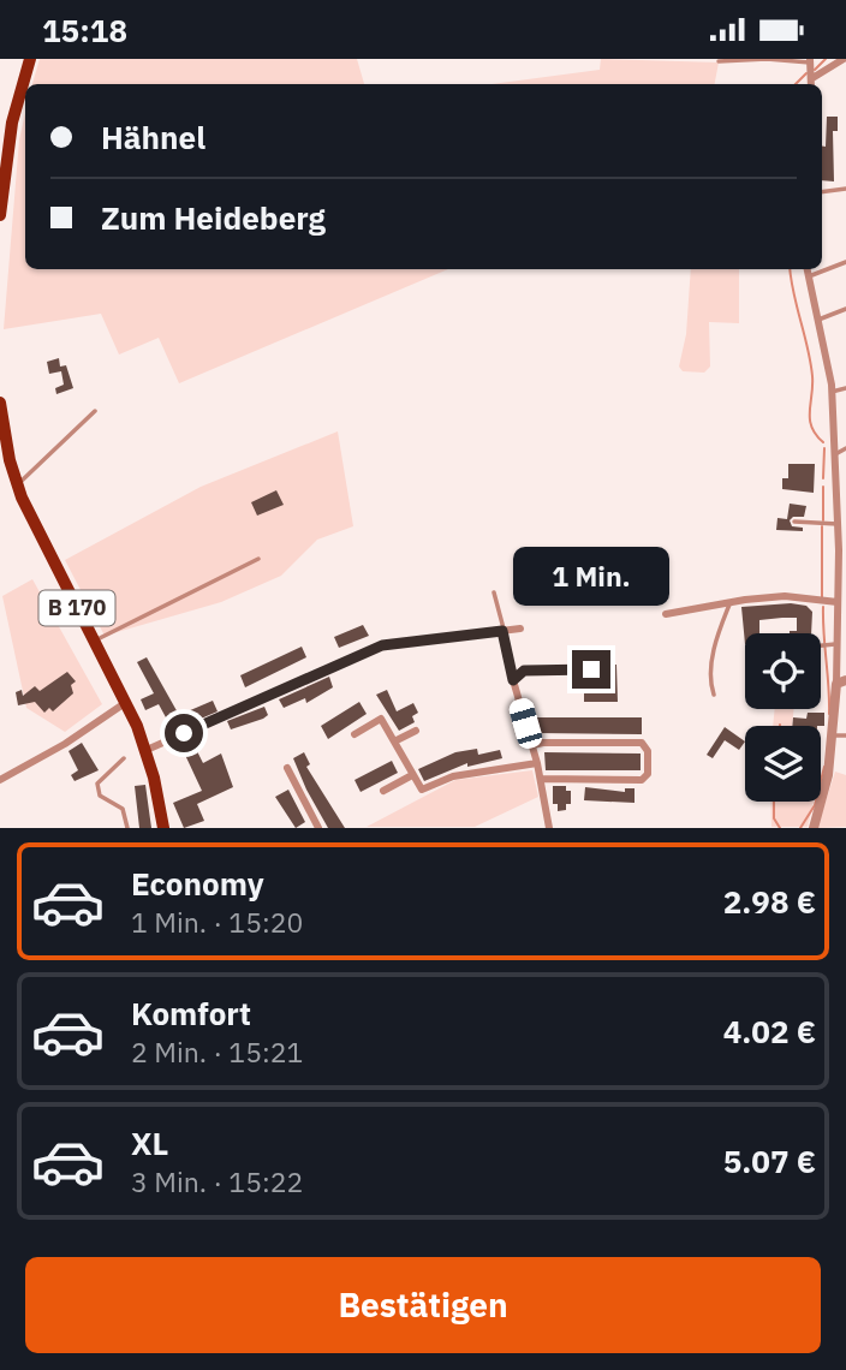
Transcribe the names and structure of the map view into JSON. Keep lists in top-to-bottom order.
{
  "streets": {
    "main road": ["B 170"]
  },
  "page": {
    "status": "15:18",
    "banner": ["Hähnel", "Zum Heideberg"],
    "bubble": "1 Min.",
    "list": [
      {
        "name": "Economy",
        "note": "1 Min. · 15:20",
        "value": "2.98 €"
      },
      {
        "name": "Komfort",
        "note": "2 Min. · 15:21",
        "value": "4.02 €"
      },
      {
        "name": "XL",
        "note": "3 Min. · 15:22",
        "value": "5.07 €"
      }
    ],
    "buttons": "Bestätigen"
  }
}
